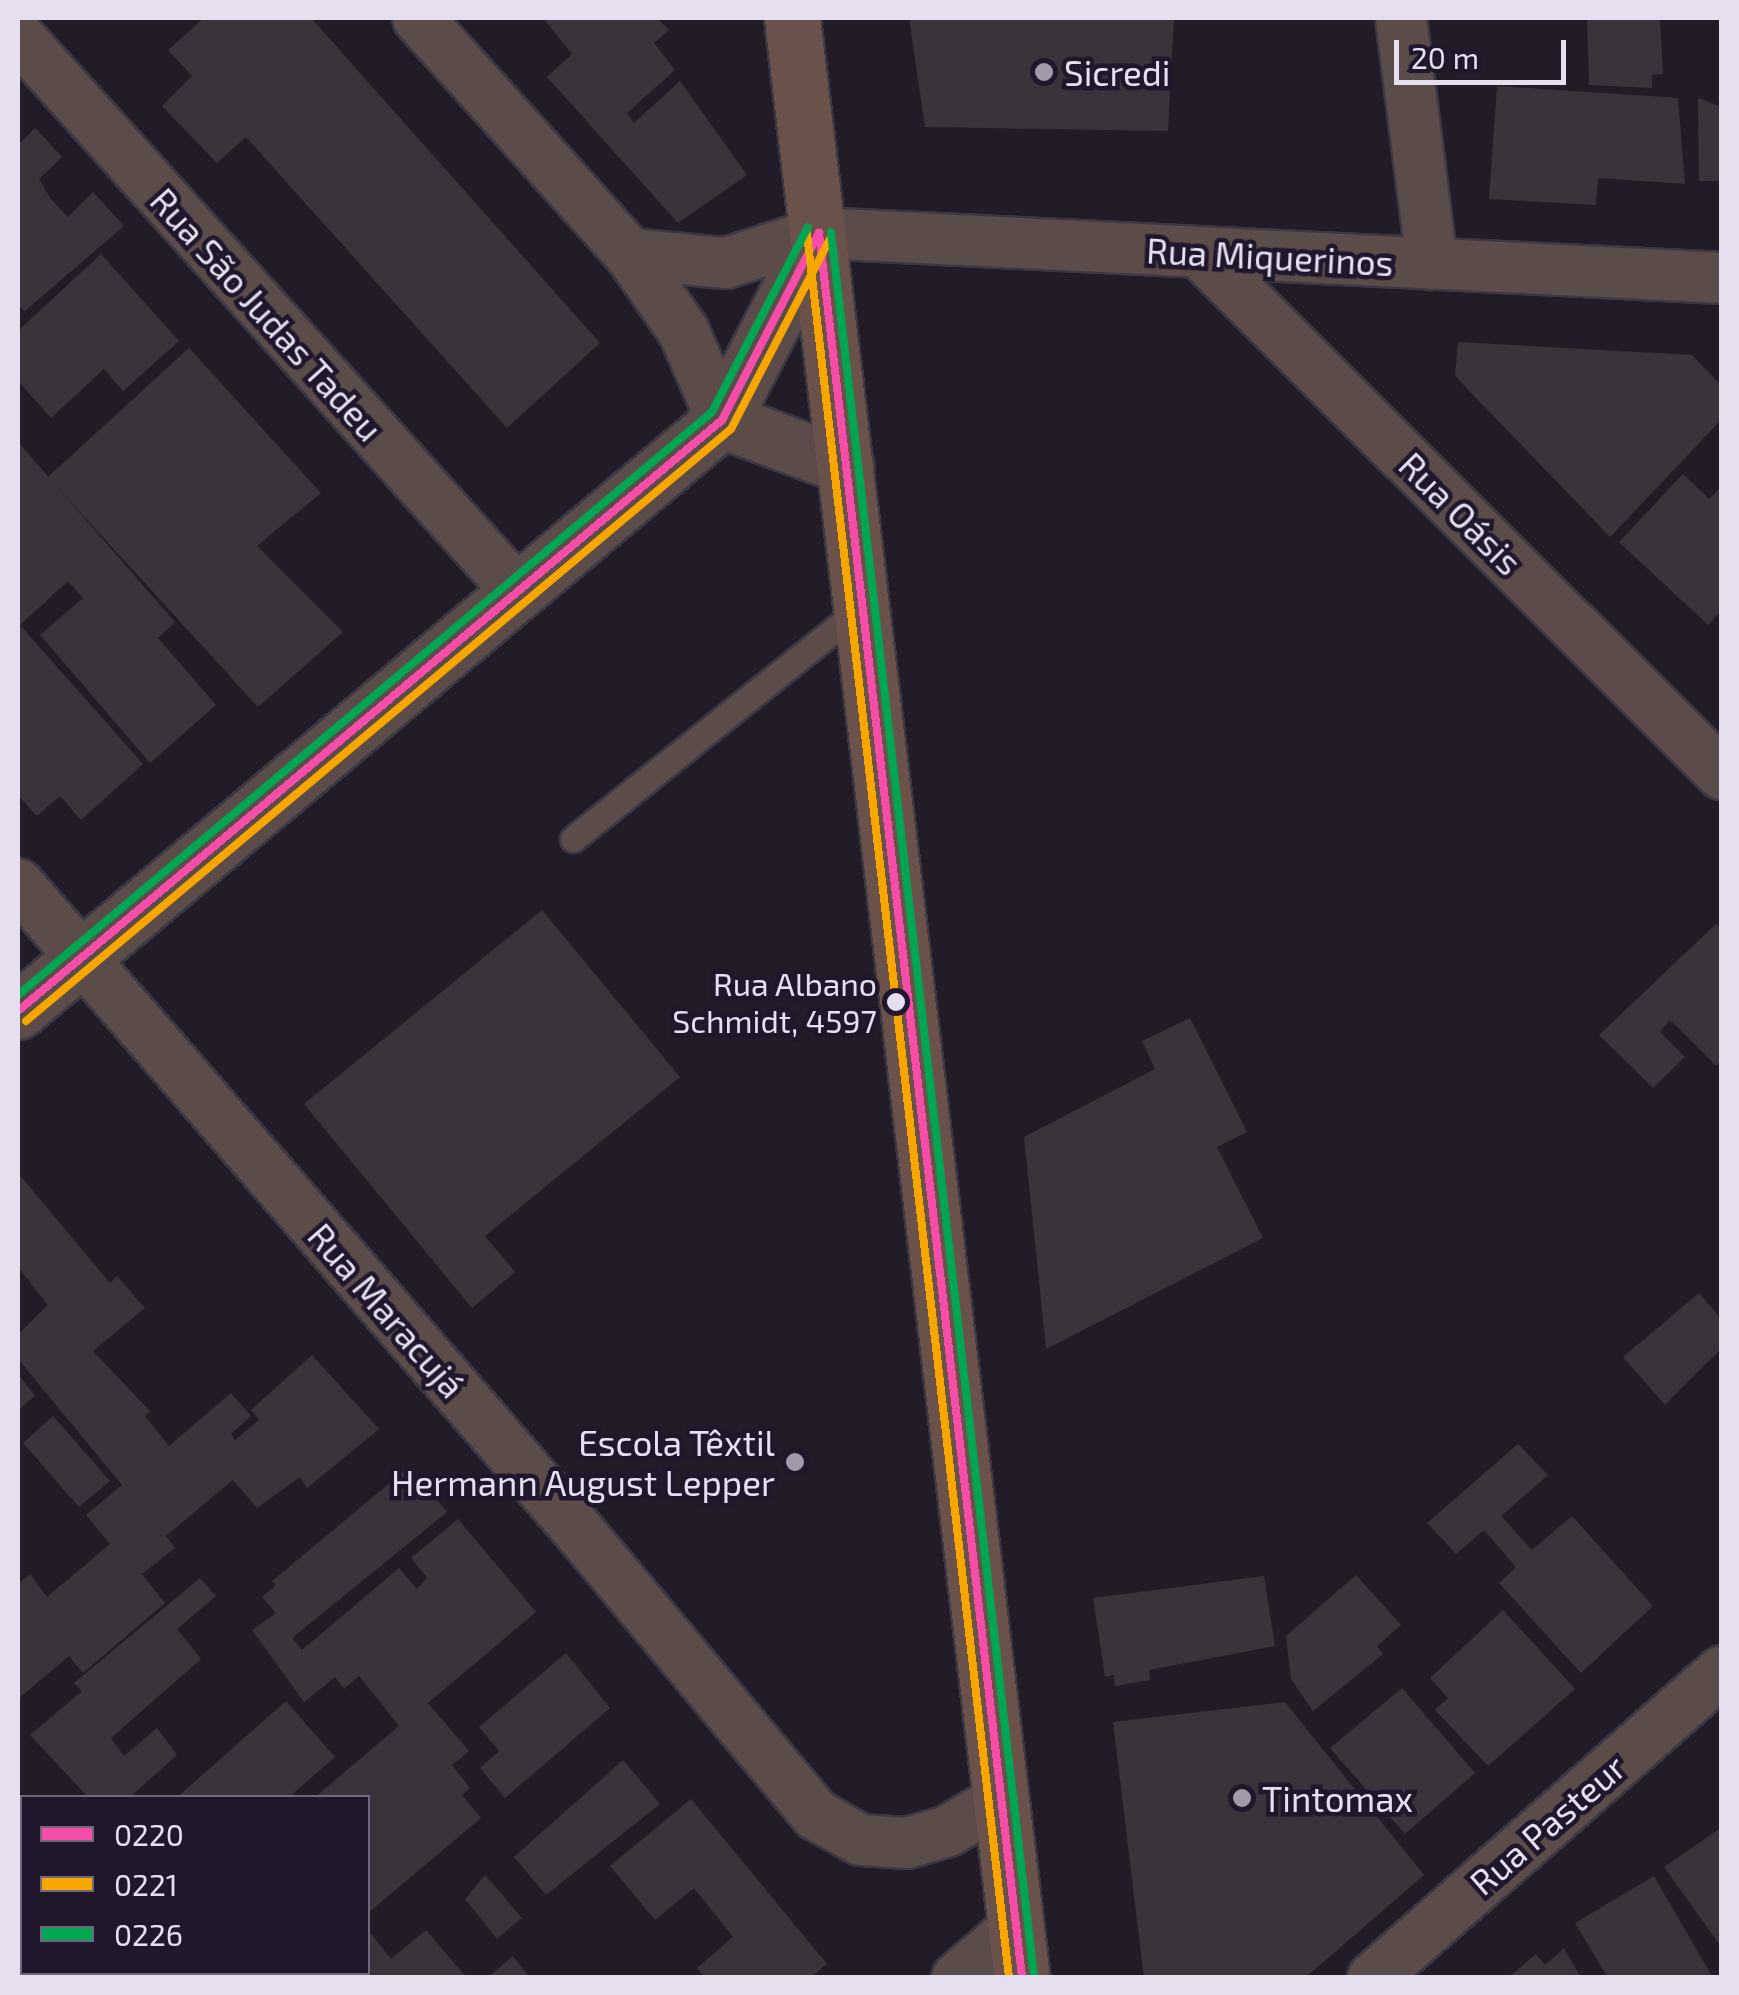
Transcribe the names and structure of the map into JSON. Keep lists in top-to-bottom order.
{
  "streets": {
    "street": [
      "Rua Miquerinos",
      "Rua São Judas Tadeu",
      "Rua Oásis",
      "Rua Maracujá",
      "Rua Pasteur"
    ]
  },
  "crossings": [
    ["Rua Miquerinos", "Rua Oásis"]
  ],
  "places": [
    "Sicredi",
    "Rua Albano Schmidt, 4597",
    "Escola Têxtil Hermann August Lepper",
    "Tintomax"
  ],
  "lines": ["transit line 0226", "transit line 0220", "transit line 0221"],
  "legend": ["0220", "0221", "0226"],
  "scale_bar": "20 m"
}
